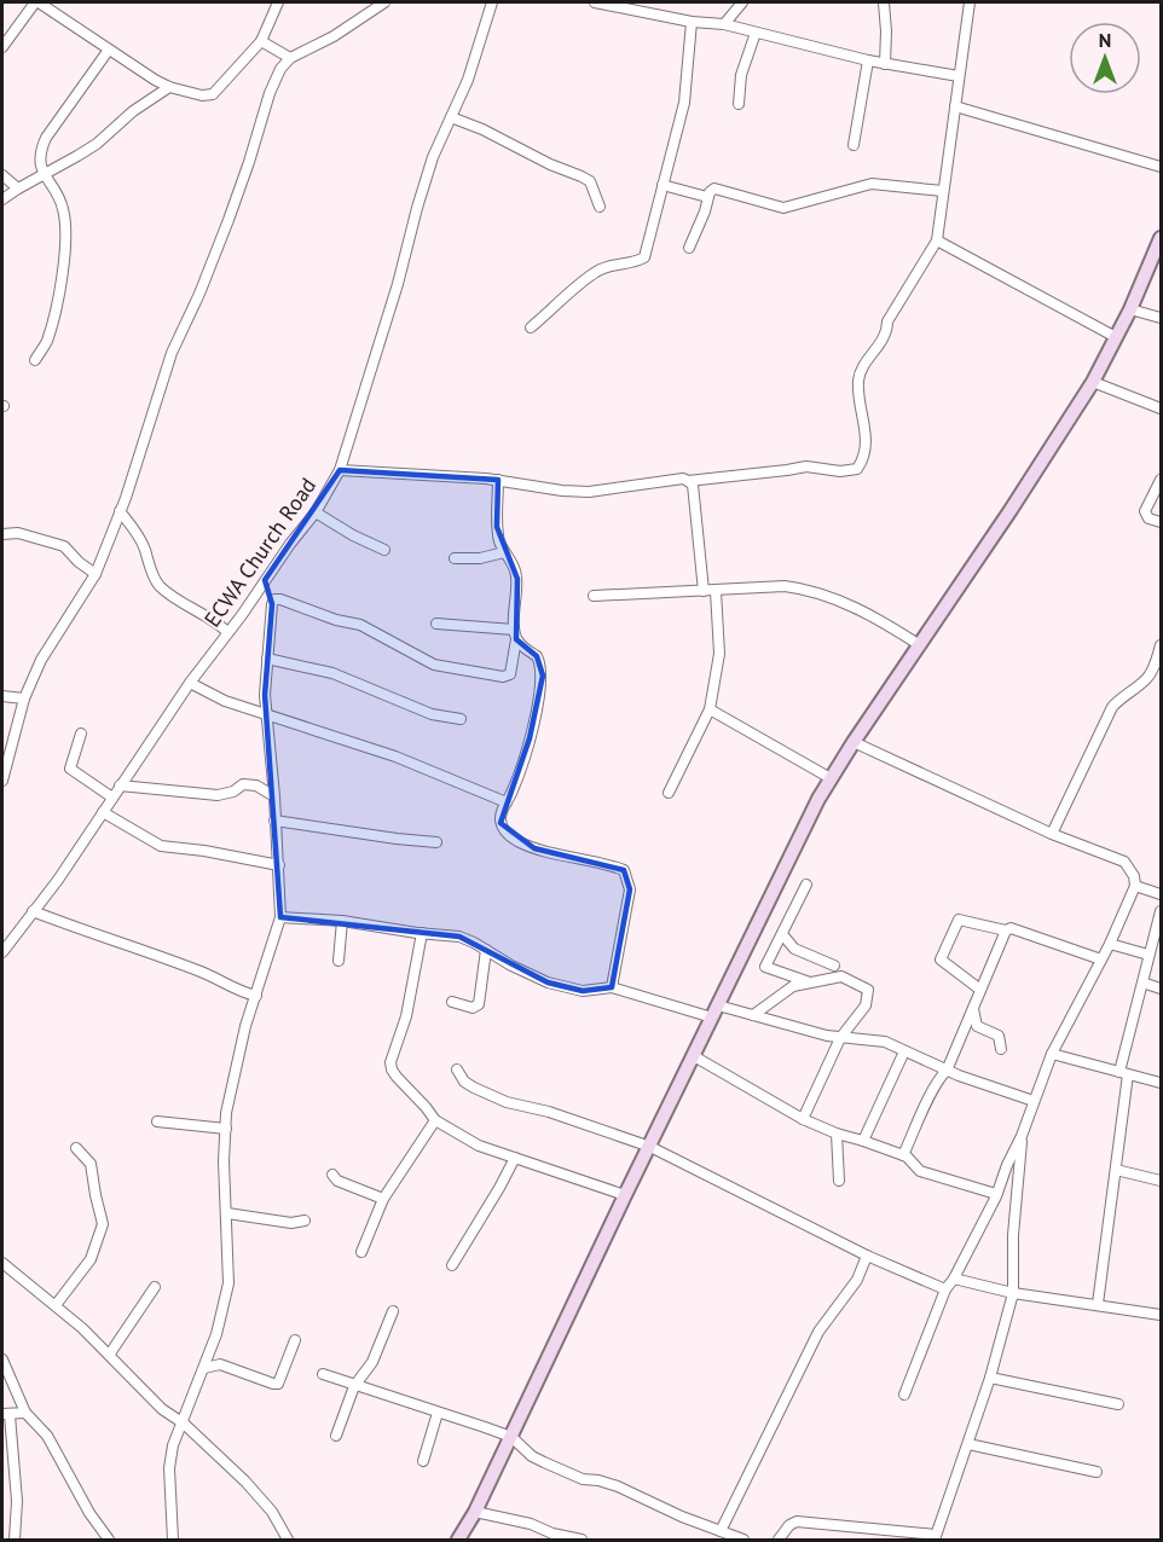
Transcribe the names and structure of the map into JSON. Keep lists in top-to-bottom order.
{
  "streets": {
    "street": ["ECWA Church Road"]
  },
  "north": "top"
}
